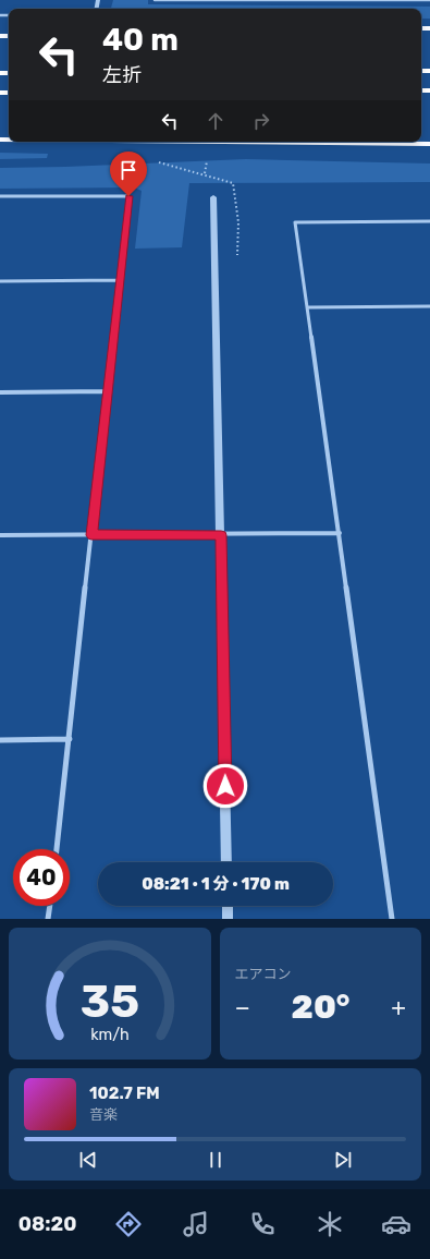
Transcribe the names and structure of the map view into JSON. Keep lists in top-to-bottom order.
{
  "page": {
    "turn": ["40 m", "左折"],
    "limit": "40",
    "trip": "08:21 · 1 分 · 170 m",
    "tile": "エアコン",
    "heat": ["−", "20°", "+"],
    "song": ["102.7 FM", "音楽"],
    "tabs": "08:20",
    "gauge": ["35", "km/h"]
  }
}
